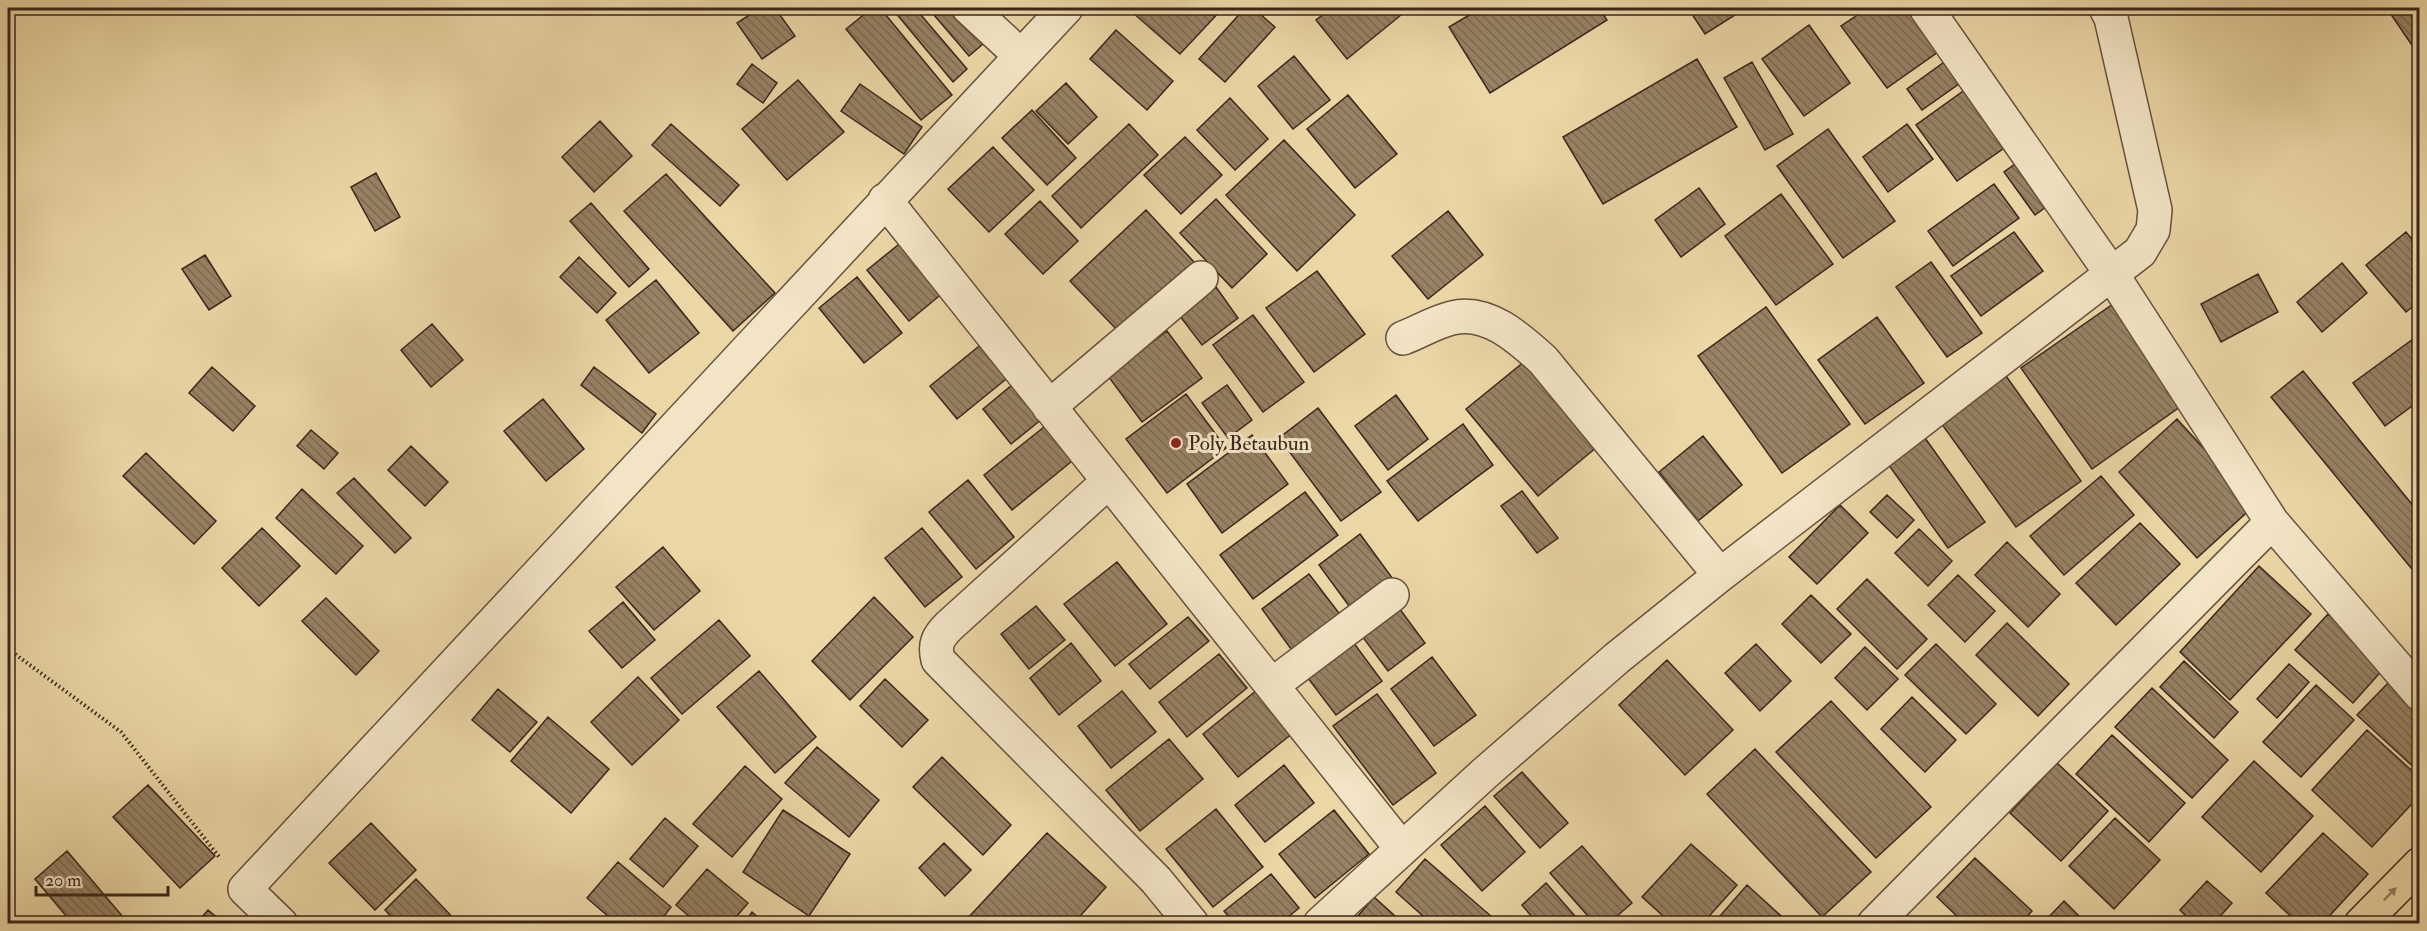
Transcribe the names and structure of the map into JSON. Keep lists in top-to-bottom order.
{
  "places": ["Poly Betaubun"],
  "scale_bar": "20 m"
}
